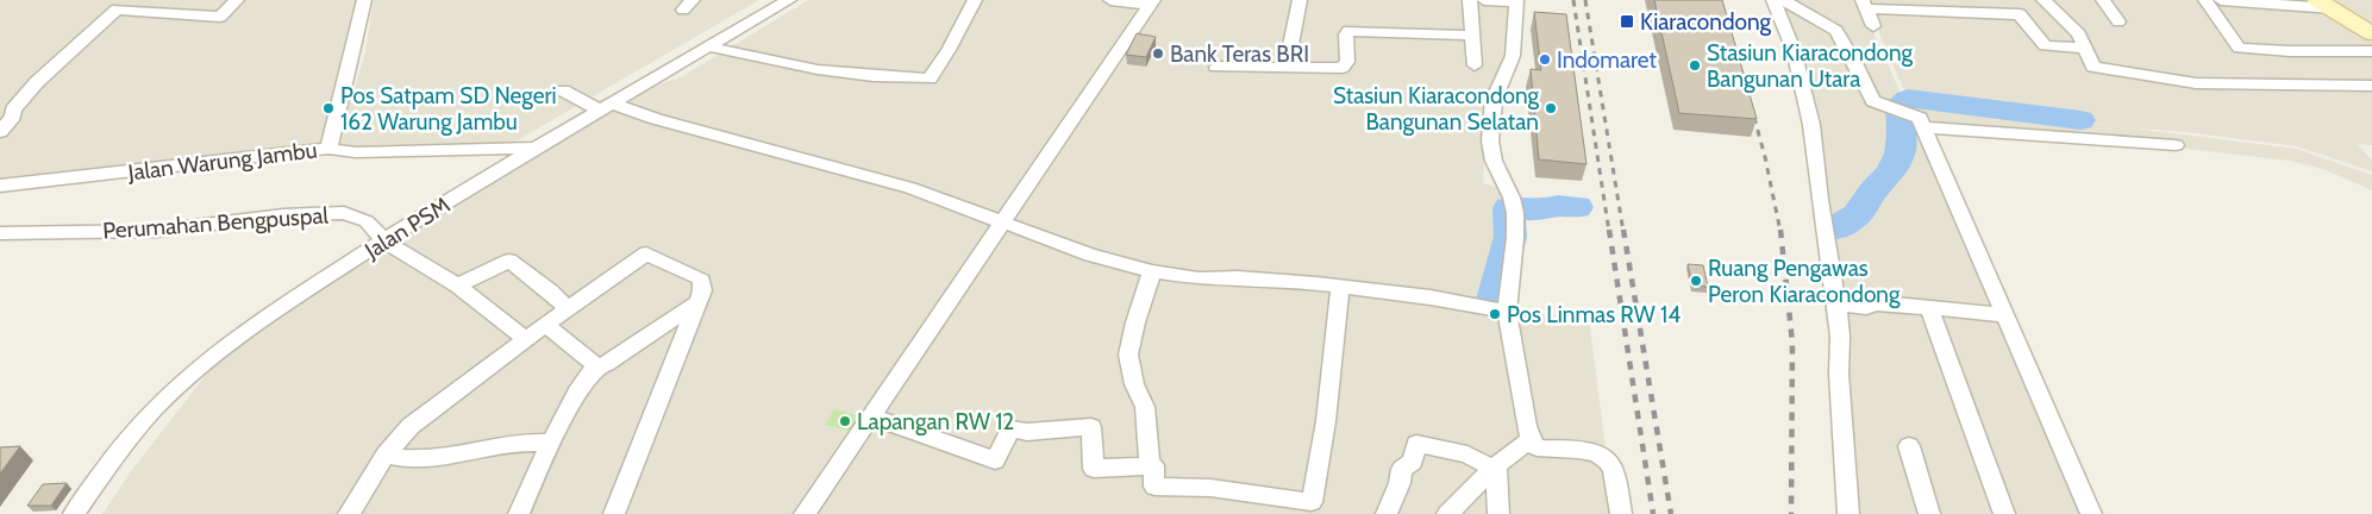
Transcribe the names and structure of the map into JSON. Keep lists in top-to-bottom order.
{
  "streets": {
    "street": ["Jalan Warung Jambu", "Perumahan Bengpuspal", "Jalan PSM"]
  },
  "crossings": [
    ["Perumahan Bengpuspal", "Jalan PSM"]
  ],
  "places": {
    "transit": ["Kiaracondong"],
    "other": [
      "Bank Teras BRI",
      "Indomaret",
      "Stasiun Kiaracondong Bangunan Utara",
      "Pos Satpam SD Negeri 162 Warung Jambu",
      "Stasiun Kiaracondong Bangunan Selatan",
      "Ruang Pengawas Peron Kiaracondong",
      "Pos Linmas RW 14",
      "Lapangan RW 12"
    ]
  }
}
